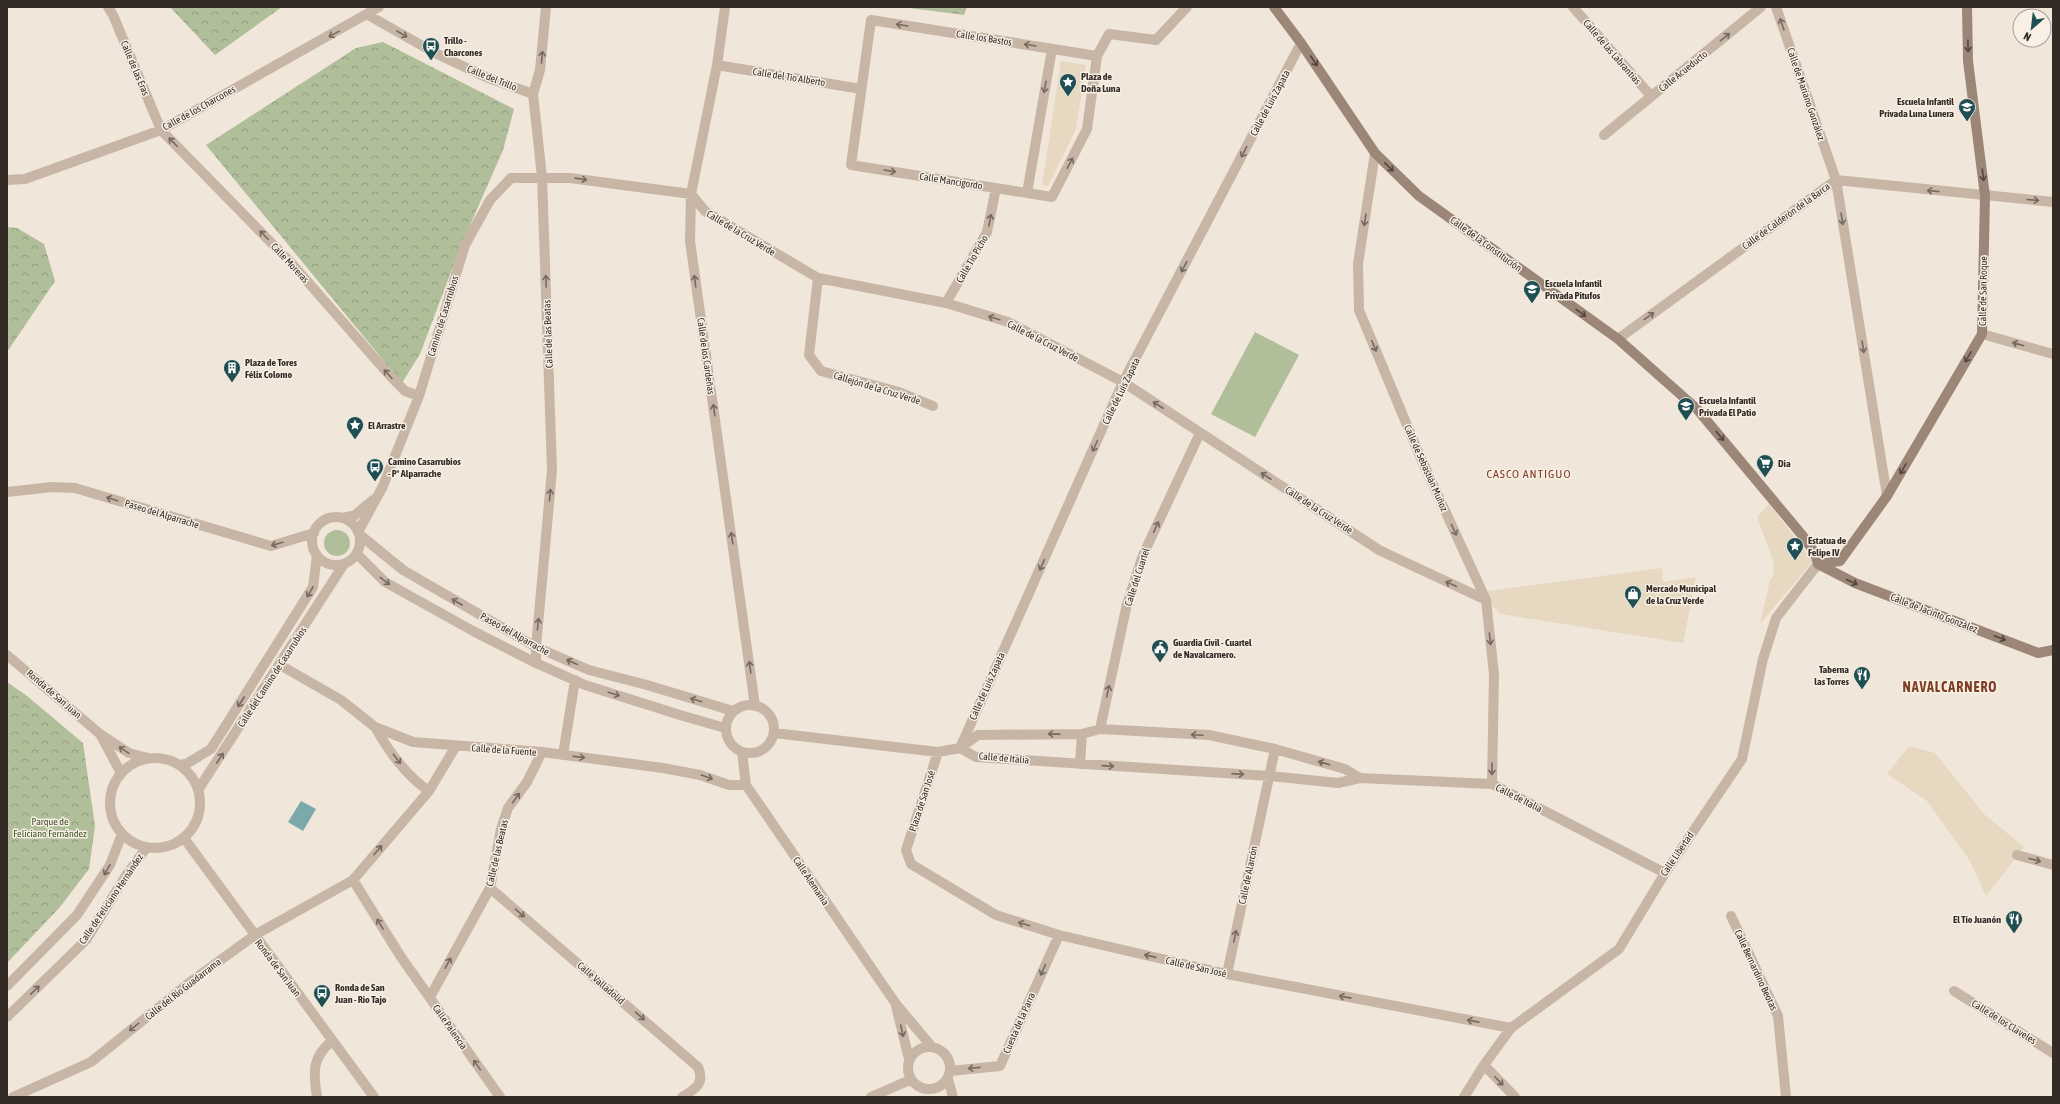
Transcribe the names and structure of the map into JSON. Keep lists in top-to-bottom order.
{
  "streets": {
    "street": [
      "Calle los Bastos",
      "Calle de las Labrantías",
      "Calle de las Eras",
      "Calle Acueducto",
      "Calle del Tío Alberto",
      "Calle del Trillo",
      "Calle de Mariano González",
      "Calle de Luis Zapata",
      "Calle de los Charcones",
      "Calle Mancigordo",
      "Calle de Calderón de la Barca",
      "Calle de la Cruz Verde",
      "Calle de la Constitución",
      "Calle Tío Picho",
      "Calle Moreras",
      "Calle de San Roque",
      "Camino de Casarrubios",
      "Calle de las Beatas",
      "Calle de los Cardeñas",
      "Callejón de la Cruz Verde",
      "Calle de Sebastián Muñoz",
      "Paseo del Alparrache",
      "Calle del Cuartel",
      "Calle de Jacinto González",
      "Calle del Camino de Casarrubios",
      "Ronda de San Juan",
      "Calle de la Fuente",
      "Calle de Italia",
      "Plaza de San José",
      "Calle Libertad",
      "Calle de Alarcón",
      "Calle Alemania",
      "Calle de Feliciano Hernández",
      "Calle de San José",
      "Calle Bernardino Beotas",
      "Calle Valladolid",
      "Calle del Río Guadarrama",
      "Calle de los Claveles",
      "Cuesta de la Parra",
      "Calle Palencia"
    ]
  },
  "crossings": [
    ["Calle los Bastos", "Calle del Tío Alberto"],
    ["Calle los Bastos", "Calle Mancigordo"],
    ["Calle de las Labrantías", "Calle Acueducto"],
    ["Calle de las Eras", "Calle de los Charcones"],
    ["Calle de las Eras", "Calle Moreras"],
    ["Calle del Tío Alberto", "Calle Mancigordo"],
    ["Calle del Tío Alberto", "Calle de los Cardeñas"],
    ["Calle del Trillo", "Calle de los Charcones"],
    ["Calle del Trillo", "Calle de las Beatas"],
    ["Calle de Mariano González", "Calle de Calderón de la Barca"],
    ["Calle de Mariano González", "Calle de San Roque"],
    ["Calle de Luis Zapata", "Calle de la Cruz Verde"],
    ["Calle de Luis Zapata", "Calle de la Constitución"],
    ["Calle de Luis Zapata", "Calle de Italia"],
    ["Calle de los Charcones", "Calle Moreras"],
    ["Calle Mancigordo", "Calle Tío Picho"],
    ["Calle de Calderón de la Barca", "Calle de la Constitución"],
    ["Calle de Calderón de la Barca", "Calle de San Roque"],
    ["Calle de la Cruz Verde", "Calle Tío Picho"],
    ["Calle de la Cruz Verde", "Calle de los Cardeñas"],
    ["Calle de la Cruz Verde", "Callejón de la Cruz Verde"],
    ["Calle de la Cruz Verde", "Calle de Sebastián Muñoz"],
    ["Calle de la Cruz Verde", "Calle del Cuartel"],
    ["Calle de la Constitución", "Calle de San Roque"],
    ["Calle de la Constitución", "Calle de Sebastián Muñoz"],
    ["Calle de la Constitución", "Calle de Jacinto González"],
    ["Calle de la Constitución", "Calle Libertad"],
    ["Calle Moreras", "Camino de Casarrubios"],
    ["Calle de San Roque", "Calle de Jacinto González"],
    ["Calle de San Roque", "Calle Libertad"],
    ["Camino de Casarrubios", "Calle de las Beatas"],
    ["Camino de Casarrubios", "Paseo del Alparrache"],
    ["Camino de Casarrubios", "Calle del Camino de Casarrubios"],
    ["Calle de las Beatas", "Paseo del Alparrache"],
    ["Calle de las Beatas", "Calle de la Fuente"],
    ["Calle de las Beatas", "Calle Valladolid"],
    ["Calle de las Beatas", "Calle Palencia"],
    ["Calle de los Cardeñas", "Paseo del Alparrache"],
    ["Calle de los Cardeñas", "Calle Alemania"],
    ["Calle de Sebastián Muñoz", "Calle de Italia"],
    ["Paseo del Alparrache", "Calle del Camino de Casarrubios"],
    ["Paseo del Alparrache", "Calle Alemania"],
    ["Calle del Cuartel", "Calle de Italia"],
    ["Calle de Jacinto González", "Calle Libertad"],
    ["Calle del Camino de Casarrubios", "Ronda de San Juan"],
    ["Calle del Camino de Casarrubios", "Calle de la Fuente"],
    ["Calle del Camino de Casarrubios", "Calle de Feliciano Hernández"],
    ["Ronda de San Juan", "Calle de Feliciano Hernández"],
    ["Ronda de San Juan", "Calle del Río Guadarrama"],
    ["Calle de la Fuente", "Calle Alemania"],
    ["Calle de la Fuente", "Calle del Río Guadarrama"],
    ["Calle de Italia", "Calle Libertad"],
    ["Calle de Italia", "Calle de Alarcón"],
    ["Plaza de San José", "Calle de San José"],
    ["Calle Libertad", "Calle de San José"],
    ["Calle de Alarcón", "Calle de San José"],
    ["Calle Alemania", "Cuesta de la Parra"],
    ["Calle de San José", "Cuesta de la Parra"],
    ["Calle del Río Guadarrama", "Calle Palencia"]
  ],
  "one_way": [
    "Calle Acueducto",
    "Calle del Trillo",
    "Calle de Luis Zapata",
    "Calle de los Charcones",
    "Calle de la Cruz Verde",
    "Calle de la Constitución",
    "Calle Tío Picho",
    "Calle Moreras",
    "Calle de San Roque",
    "Calle de las Beatas",
    "Calle de los Cardeñas",
    "Calle de Sebastián Muñoz",
    "Calle del Cuartel",
    "Calle de Jacinto González",
    "Calle de Alarcón",
    "Calle de San José",
    "Calle Valladolid",
    "Cuesta de la Parra",
    "Calle Palencia"
  ],
  "districts": ["CASCO ANTIGUO", "NAVALCARNERO"],
  "parks": ["Parque de Feliciano Fernández"],
  "places": {
    "bus stop": ["Trillo - Charcones", "Camino Casarrubios - Pº Alparrache", "Ronda de San Juan - Rio Tajo"],
    "place": ["Plaza de Doña Luna", "El Arrastre", "Estatua de Felipe IV"],
    "school or university": ["Escuela Infantil Privada Luna Lunera", "Escuela Infantil Privada Pitufos", "Escuela Infantil Privada El Patio"],
    "building": ["Plaza de Tores Félix Colomo"],
    "supermarket": ["Dia"],
    "shop": ["Mercado Municipal de la Cruz Verde"],
    "public building": ["Guardia Civil - Cuartel de Navalcarnero."],
    "restaurant": ["Taberna las Torres", "El Tío Juanón"]
  },
  "north": "bottom left"
}
